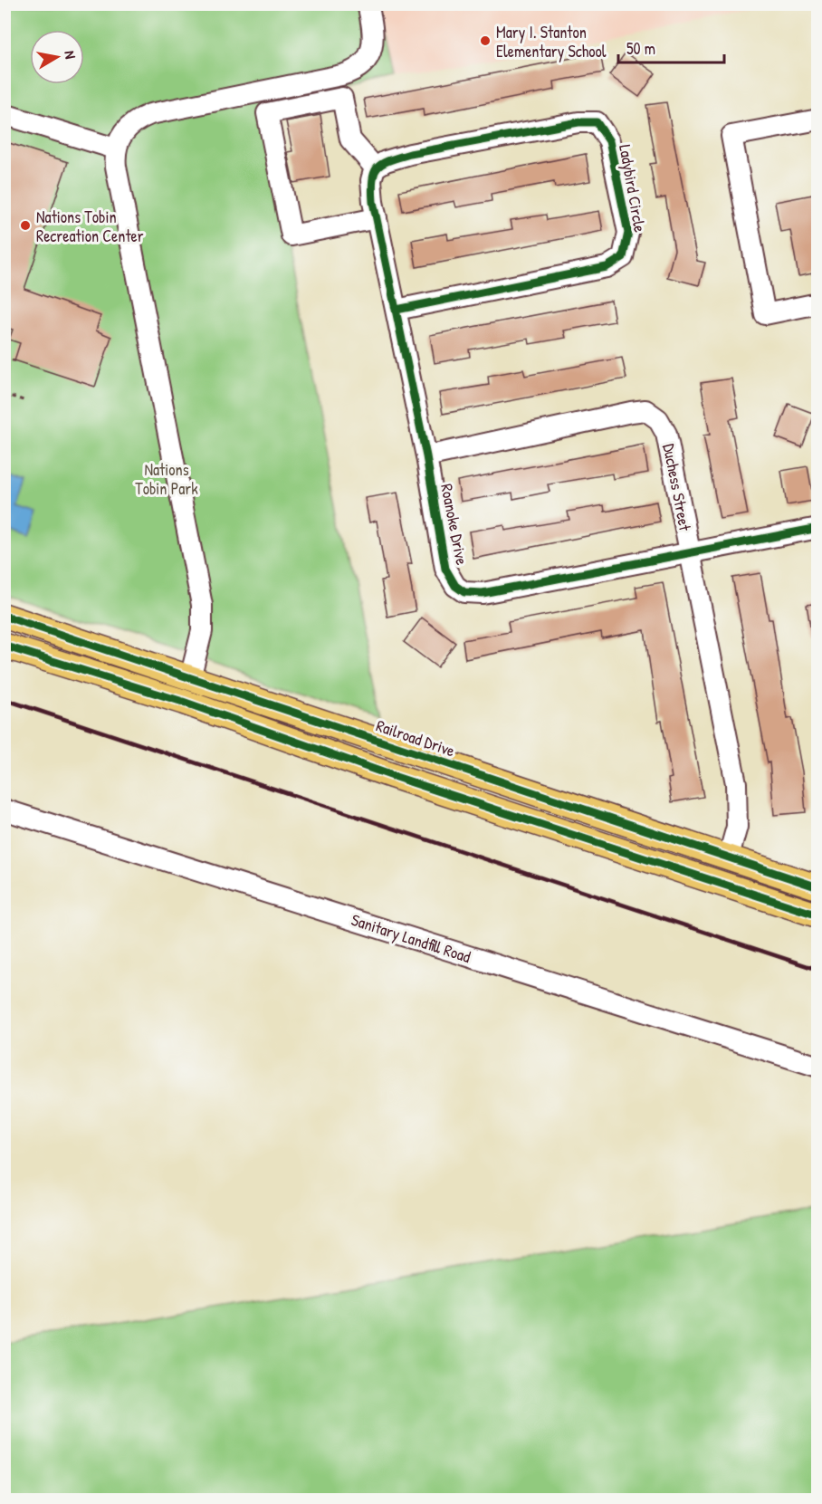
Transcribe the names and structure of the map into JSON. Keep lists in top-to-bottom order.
{
  "streets": {
    "main road": ["Railroad Drive"],
    "street": [
      "Ladybird Circle",
      "Duchess Street",
      "Roanoke Drive",
      "Sanitary Landfill Road"
    ]
  },
  "crossings": [
    ["Ladybird Circle", "Roanoke Drive"],
    ["Duchess Street", "Roanoke Drive"],
    ["Duchess Street", "Railroad Drive"]
  ],
  "parks": ["Nations Tobin Park"],
  "places": ["Mary I. Stanton Elementary School", "Nations Tobin Recreation Center"],
  "scale_bar": "50 m",
  "north": "right"
}
